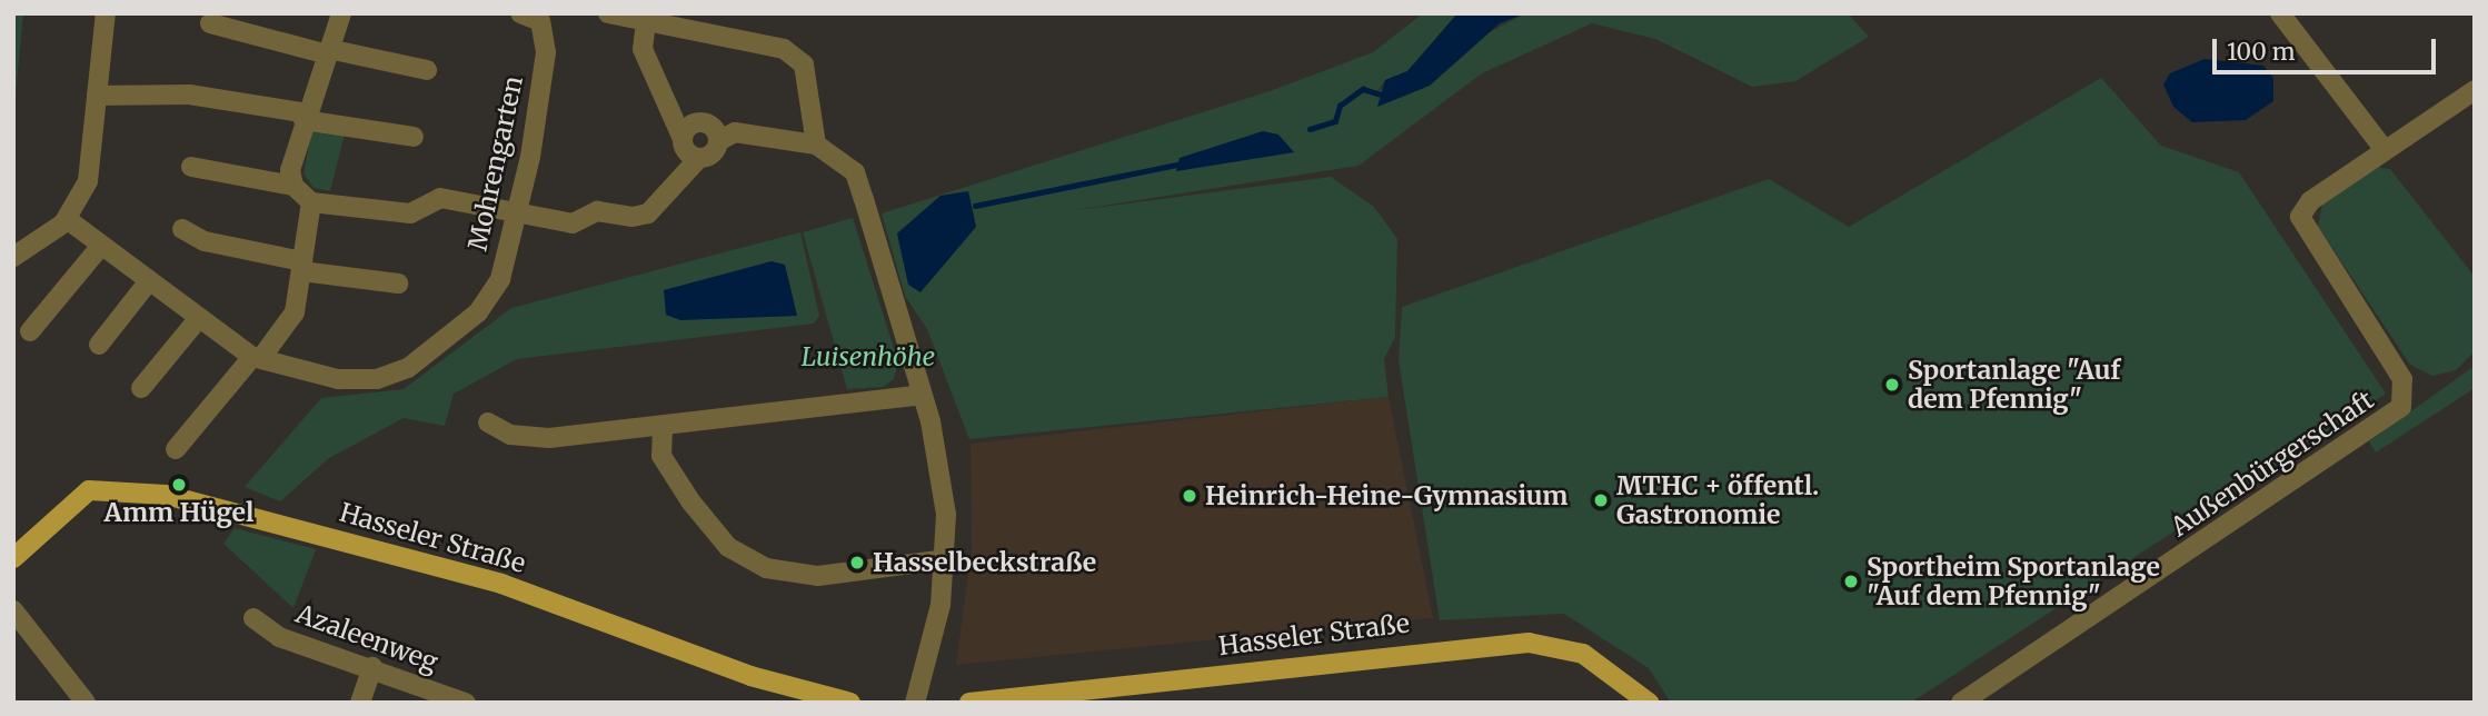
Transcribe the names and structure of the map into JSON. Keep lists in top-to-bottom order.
{
  "streets": {
    "main road": ["Hasseler Straße"],
    "street": ["Mohrengarten", "Außenbürgerschaft", "Azaleenweg"]
  },
  "parks": ["Luisenhöhe"],
  "places": [
    "Sportanlage \"Auf dem Pfennig\"",
    "Amm Hügel",
    "Heinrich-Heine-Gymnasium",
    "MTHC + öffentl. Gastronomie",
    "Hasselbeckstraße",
    "Sportheim Sportanlage \"Auf dem Pfennig\""
  ],
  "scale_bar": "100 m"
}
